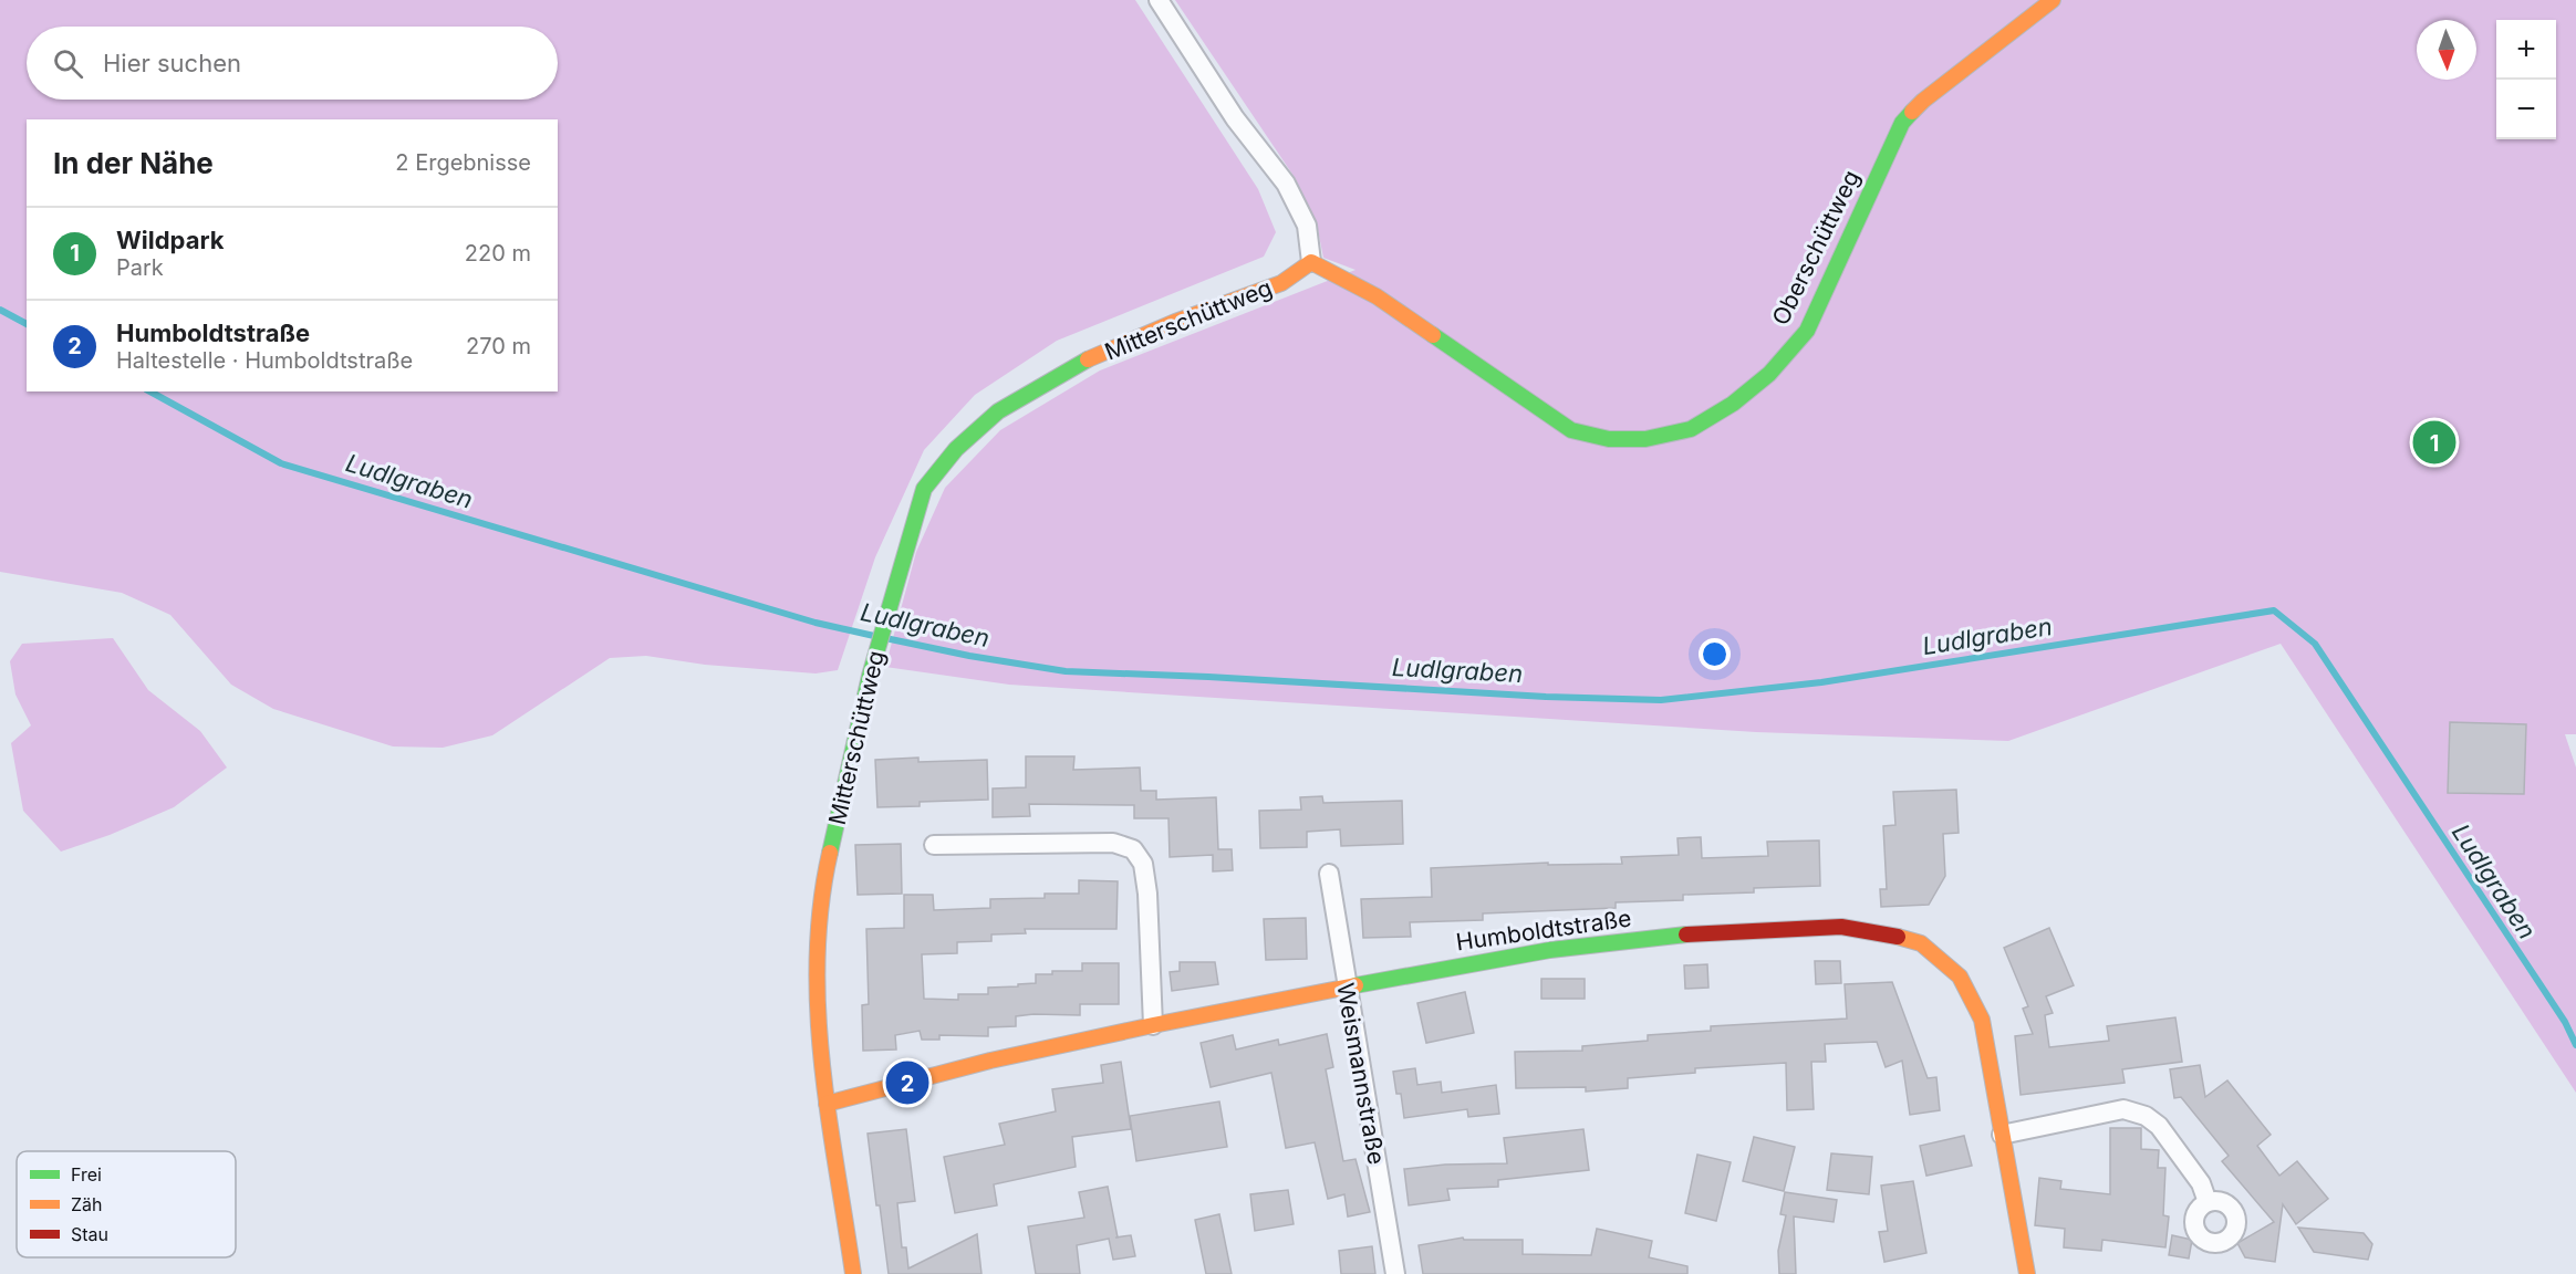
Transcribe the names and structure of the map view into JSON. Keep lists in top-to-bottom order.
{
  "streets": {
    "street": [
      "Oberschüttweg",
      "Mitterschüttweg",
      "Humboldtstraße",
      "Weismannstraße"
    ]
  },
  "crossings": [
    ["Oberschüttweg", "Mitterschüttweg"],
    ["Mitterschüttweg", "Humboldtstraße"],
    ["Humboldtstraße", "Weismannstraße"]
  ],
  "water": ["Ludlgraben"],
  "legend": ["Frei", "Zäh", "Stau"],
  "north": "bottom",
  "page": {
    "map_buttons": ["+", "−"],
    "search": "Hier suchen",
    "heading": ["In der Nähe", "2 Ergebnisse"],
    "list": [
      {
        "mark": "1",
        "name": "Wildpark",
        "note": "Park",
        "value": "220 m"
      },
      {
        "mark": "2",
        "name": "Humboldtstraße",
        "note": "Haltestelle · Humboldtstraße",
        "value": "270 m"
      }
    ],
    "pins": ["1", "2"]
  }
}
